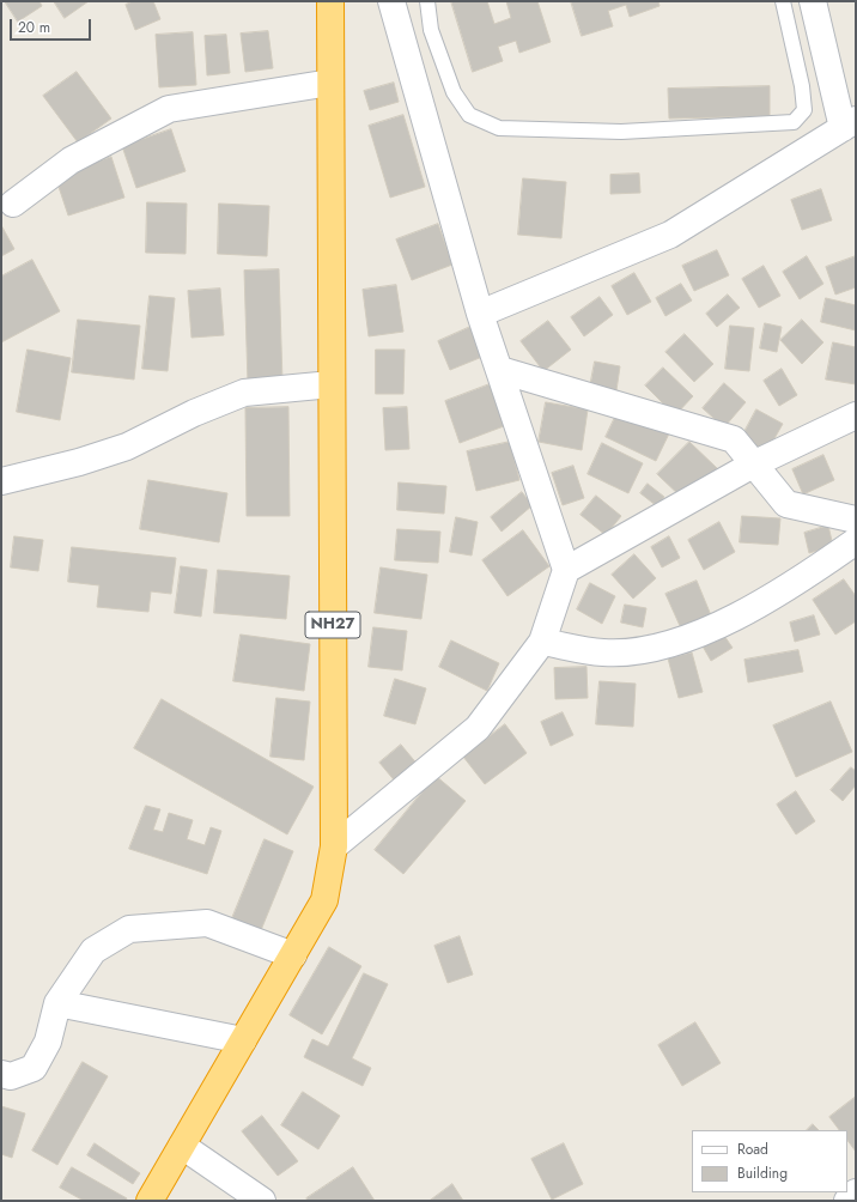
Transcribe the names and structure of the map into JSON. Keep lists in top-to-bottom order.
{
  "streets": {
    "highway": ["NH27"]
  },
  "legend": ["Road", "Building"],
  "scale_bar": "20 m"
}
